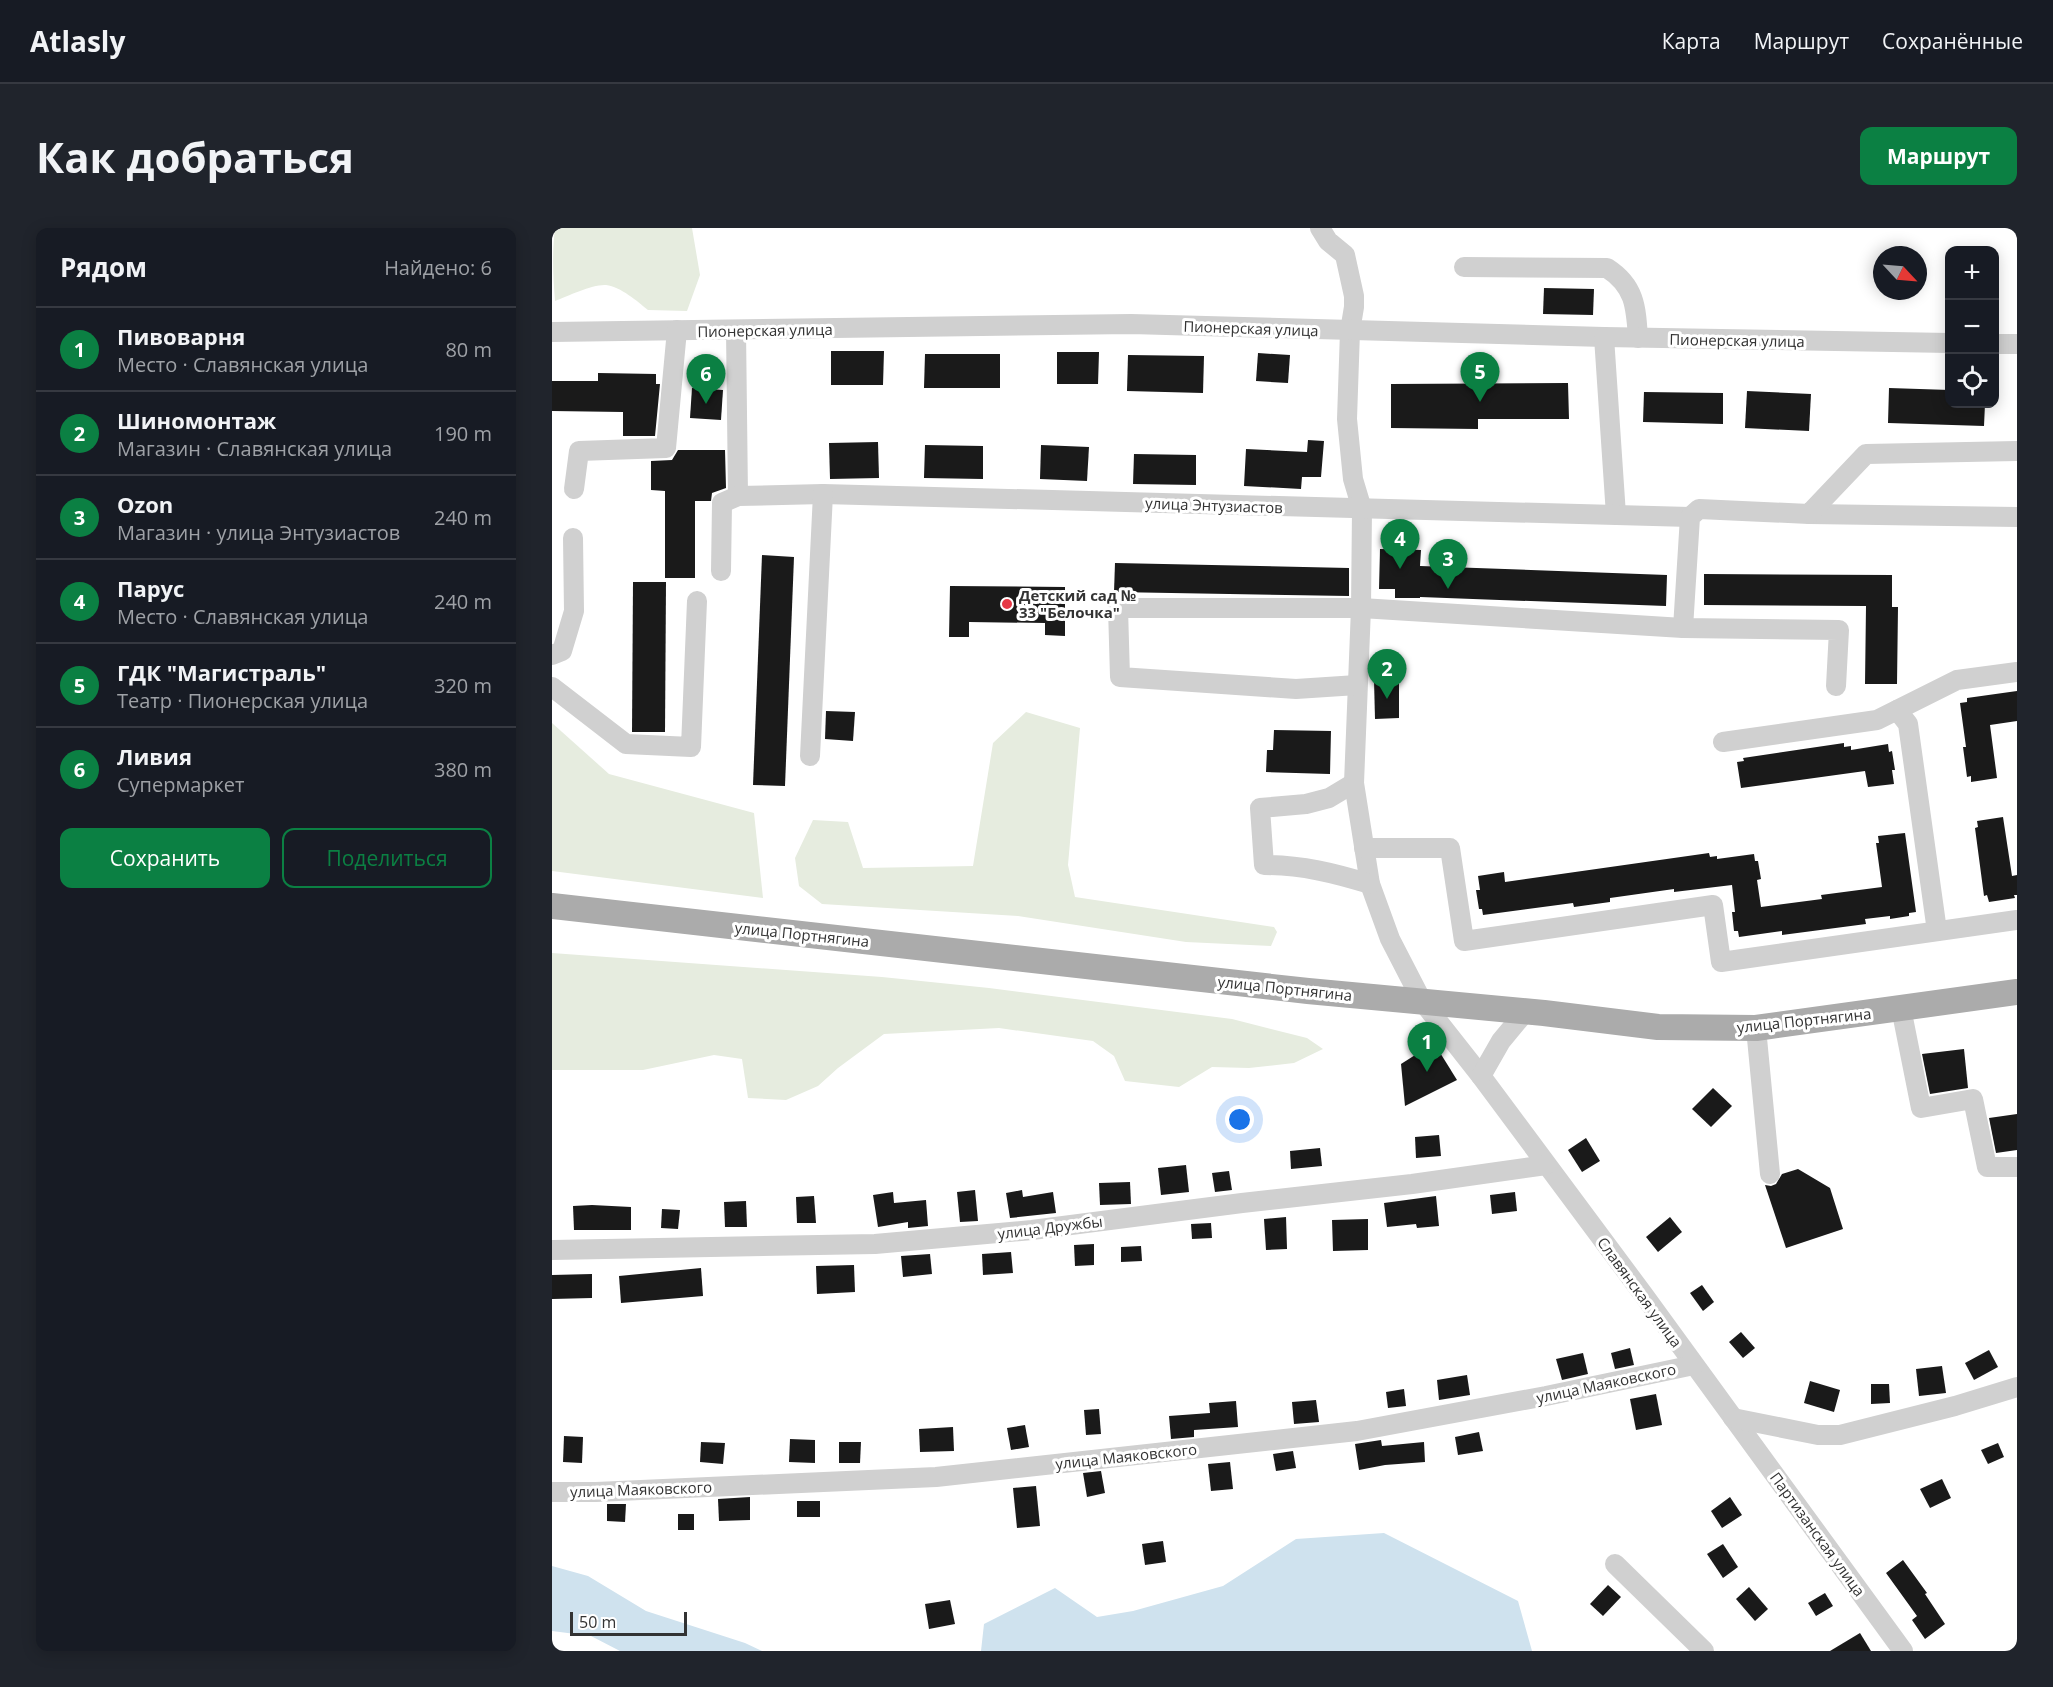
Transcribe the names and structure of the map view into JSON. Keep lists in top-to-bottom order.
{
  "streets": {
    "main road": ["улица Портнягина"],
    "street": [
      "Пионерская улица",
      "улица Энтузиастов",
      "улица Дружбы",
      "Славянская улица",
      "улица Маяковского",
      "Партизанская улица"
    ]
  },
  "crossings": [
    ["Пионерская улица", "Славянская улица"],
    ["улица Энтузиастов", "Славянская улица"],
    ["улица Портнягина", "Славянская улица"],
    ["улица Дружбы", "Славянская улица"],
    ["Славянская улица", "улица Маяковского"],
    ["Славянская улица", "Партизанская улица"]
  ],
  "places": ["Детский сад № 33 \"Белочка\""],
  "scale_bar": "50 m",
  "north": "bottom right",
  "page": {
    "header": "Atlasly",
    "nav": ["Карта", "Маршрут", "Сохранённые"],
    "buttons": [
      "Маршрут",
      ["Сохранить", "Поделиться"]
    ],
    "title": "Как добраться",
    "heading": ["Рядом", "Найдено: 6"],
    "map_buttons": ["+", "−"],
    "list": [
      {
        "mark": "1",
        "name": "Пивоварня",
        "note": "Место · Славянская улица",
        "value": "80 m"
      },
      {
        "mark": "2",
        "name": "Шиномонтаж",
        "note": "Магазин · Славянская улица",
        "value": "190 m"
      },
      {
        "mark": "3",
        "name": "Ozon",
        "note": "Магазин · улица Энтузиастов",
        "value": "240 m"
      },
      {
        "mark": "4",
        "name": "Парус",
        "note": "Место · Славянская улица",
        "value": "240 m"
      },
      {
        "mark": "5",
        "name": "ГДК \"Магистраль\"",
        "note": "Театр · Пионерская улица",
        "value": "320 m"
      },
      {
        "mark": "6",
        "name": "Ливия",
        "note": "Супермаркет",
        "value": "380 m"
      }
    ],
    "pins": [
      "5",
      "6",
      "4",
      "3",
      "2",
      "1"
    ],
    "scale": "50 m"
  }
}
